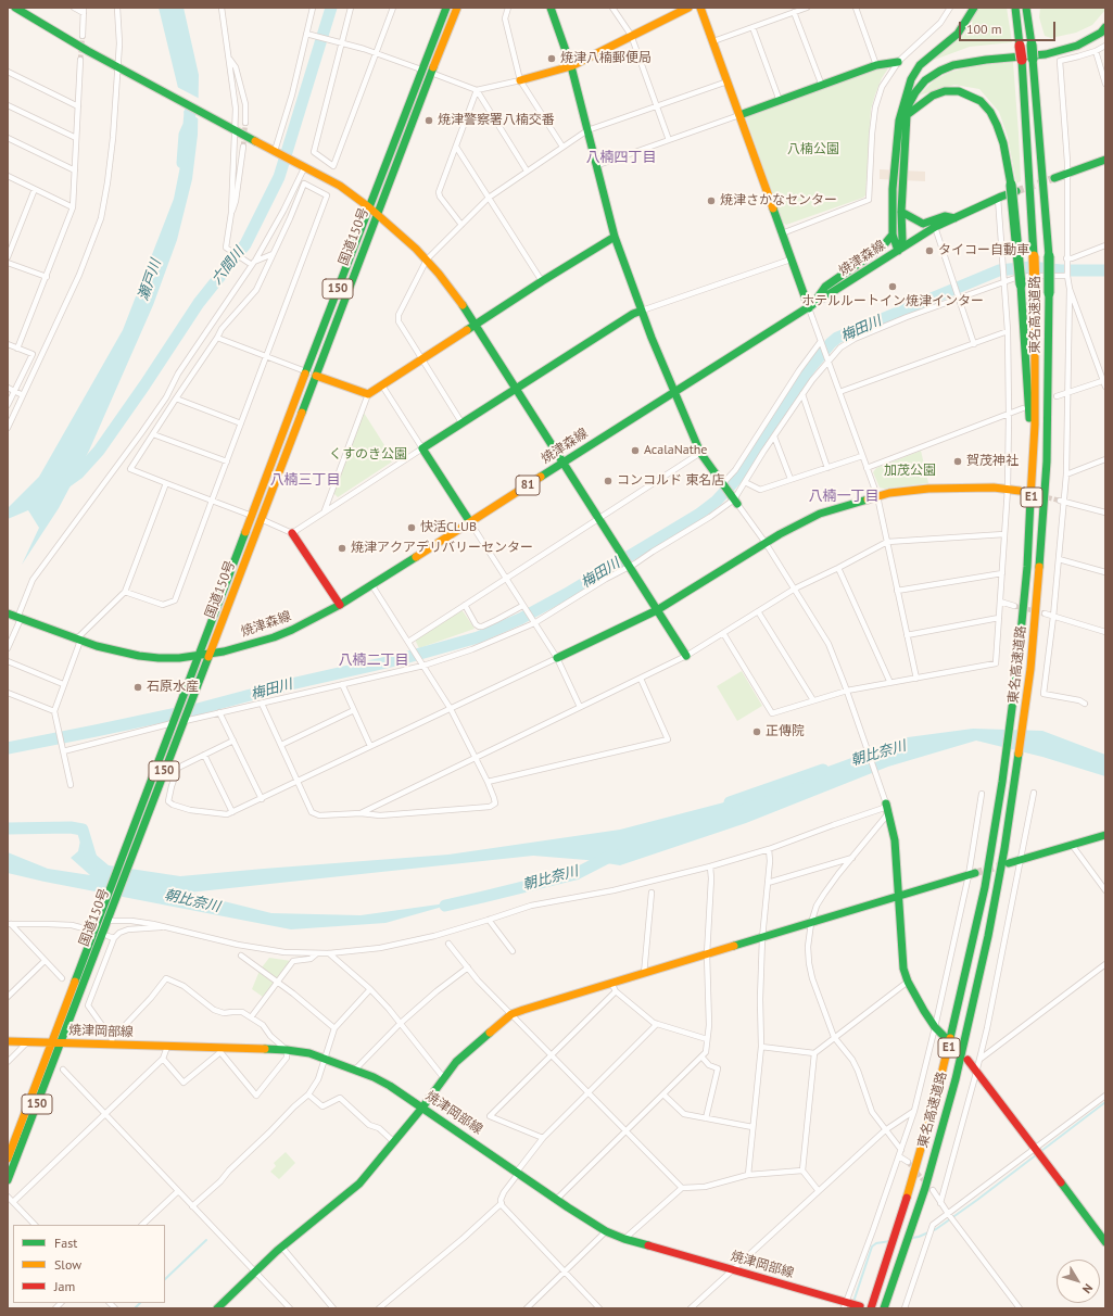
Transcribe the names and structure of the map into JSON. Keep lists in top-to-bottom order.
{
  "streets": {
    "main road": [
      "国道150号",
      "焼津森線",
      "150",
      "東名高速道路",
      "81",
      "E1",
      "焼津岡部線"
    ]
  },
  "crossings": [
    ["国道150号", "焼津森線"],
    ["国道150号", "焼津岡部線"]
  ],
  "districts": [
    "八楠四丁目",
    "八楠三丁目",
    "八楠一丁目",
    "八楠二丁目"
  ],
  "water": [
    "六間川",
    "瀬戸川",
    "梅田川",
    "朝比奈川"
  ],
  "parks": ["八楠公園", "くすのき公園", "加茂公園"],
  "places": [
    "焼津八楠郵便局",
    "焼津警察署八楠交番",
    "焼津さかなセンター",
    "タイコー自動車",
    "ホテルルートイン焼津インター",
    "AcalaNathe",
    "賀茂神社",
    "コンコルド 東名店",
    "快活CLUB",
    "焼津アクアデリバリーセンター",
    "石原水産",
    "正傳院"
  ],
  "legend": ["Fast", "Slow", "Jam"],
  "scale_bar": "100 m",
  "north": "bottom right"
}
